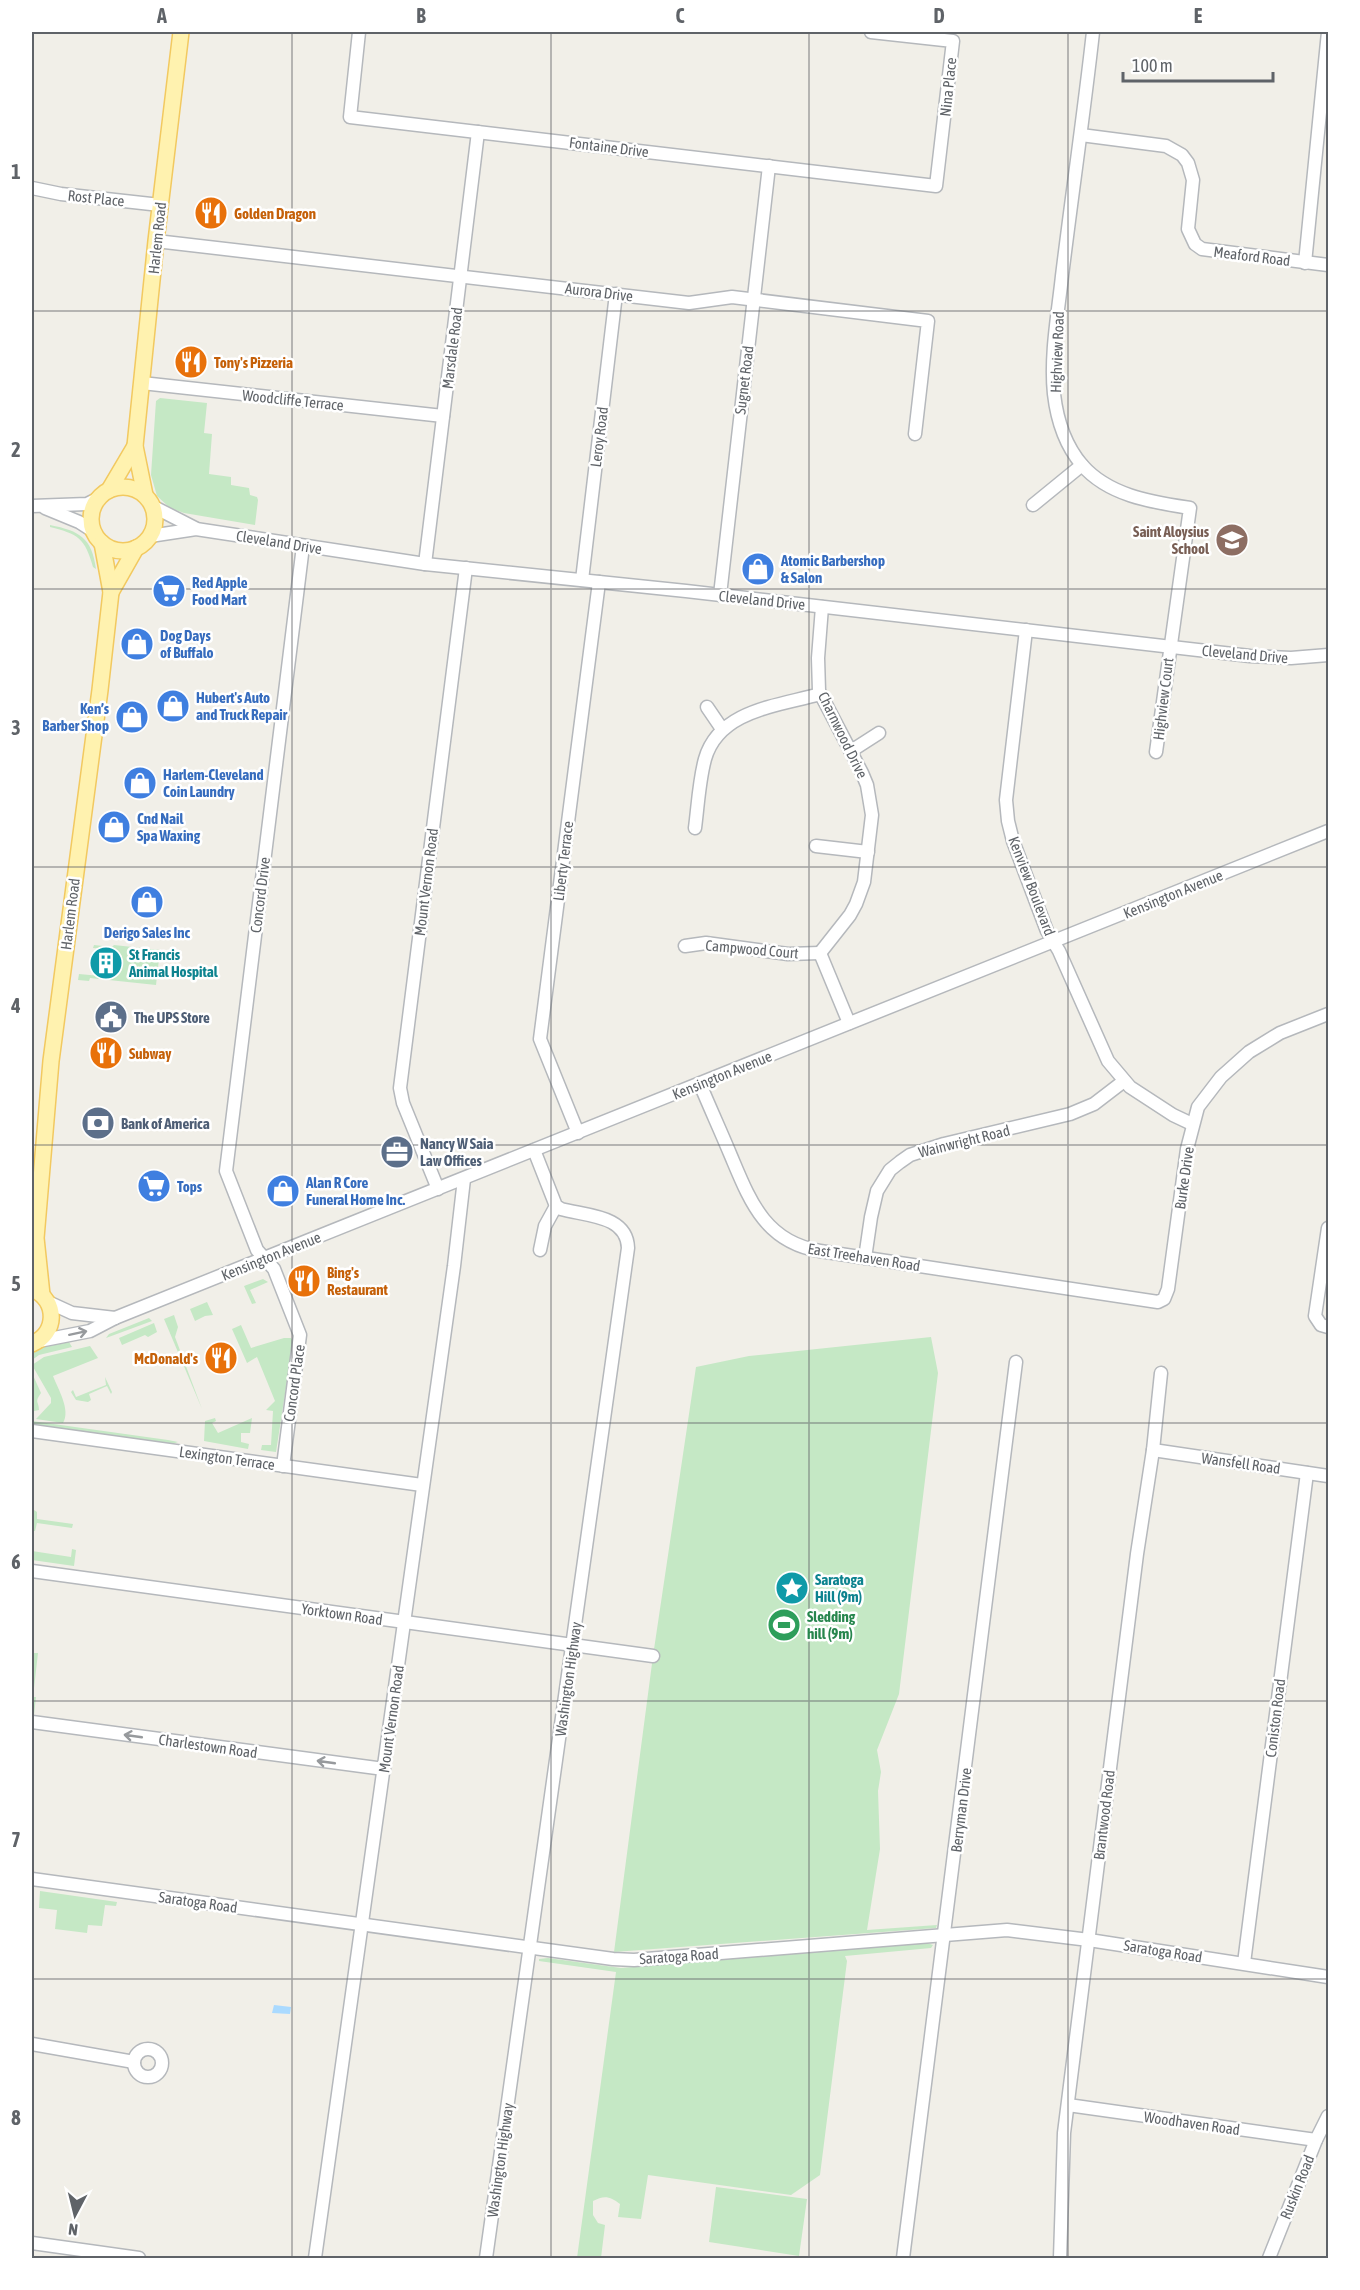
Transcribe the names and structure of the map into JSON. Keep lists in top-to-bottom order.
{
  "streets": {
    "main road": ["Harlem Road"],
    "street": [
      "Nina Place",
      "Fontaine Drive",
      "Rost Place",
      "Meaford Road",
      "Aurora Drive",
      "Marsdale Road",
      "Highview Road",
      "Sugnet Road",
      "Woodcliffe Terrace",
      "Leroy Road",
      "Cleveland Drive",
      "Highview Court",
      "Charnwood Drive",
      "Liberty Terrace",
      "Mount Vernon Road",
      "Kenview Boulevard",
      "Kensington Avenue",
      "Concord Drive",
      "Campwood Court",
      "Wainwright Road",
      "Burke Drive",
      "East Treehaven Road",
      "Concord Place",
      "Lexington Terrace",
      "Wansfell Road",
      "Yorktown Road",
      "Washington Highway",
      "Coniston Road",
      "Charlestown Road",
      "Berryman Drive",
      "Brantwood Road",
      "Saratoga Road",
      "Woodhaven Road",
      "Ruskin Road"
    ]
  },
  "crossings": [
    ["Nina Place", "Fontaine Drive"],
    ["Fontaine Drive", "Marsdale Road"],
    ["Fontaine Drive", "Sugnet Road"],
    ["Rost Place", "Harlem Road"],
    ["Harlem Road", "Aurora Drive"],
    ["Harlem Road", "Woodcliffe Terrace"],
    ["Harlem Road", "Cleveland Drive"],
    ["Harlem Road", "Kensington Avenue"],
    ["Meaford Road", "Highview Road"],
    ["Aurora Drive", "Marsdale Road"],
    ["Aurora Drive", "Sugnet Road"],
    ["Aurora Drive", "Leroy Road"],
    ["Marsdale Road", "Woodcliffe Terrace"],
    ["Marsdale Road", "Cleveland Drive"],
    ["Highview Road", "Cleveland Drive"],
    ["Highview Road", "Highview Court"],
    ["Sugnet Road", "Cleveland Drive"],
    ["Leroy Road", "Cleveland Drive"],
    ["Cleveland Drive", "Highview Court"],
    ["Cleveland Drive", "Charnwood Drive"],
    ["Cleveland Drive", "Liberty Terrace"],
    ["Cleveland Drive", "Mount Vernon Road"],
    ["Cleveland Drive", "Kenview Boulevard"],
    ["Cleveland Drive", "Concord Drive"],
    ["Charnwood Drive", "Campwood Court"],
    ["Liberty Terrace", "Kensington Avenue"],
    ["Mount Vernon Road", "Kensington Avenue"],
    ["Mount Vernon Road", "Lexington Terrace"],
    ["Mount Vernon Road", "Yorktown Road"],
    ["Mount Vernon Road", "Charlestown Road"],
    ["Mount Vernon Road", "Saratoga Road"],
    ["Kenview Boulevard", "Kensington Avenue"],
    ["Kenview Boulevard", "Wainwright Road"],
    ["Kenview Boulevard", "Burke Drive"],
    ["Kensington Avenue", "East Treehaven Road"],
    ["Kensington Avenue", "Concord Place"],
    ["Concord Drive", "Concord Place"],
    ["Wainwright Road", "East Treehaven Road"],
    ["Burke Drive", "East Treehaven Road"],
    ["Concord Place", "Lexington Terrace"],
    ["Wansfell Road", "Coniston Road"],
    ["Wansfell Road", "Brantwood Road"],
    ["Yorktown Road", "Washington Highway"],
    ["Washington Highway", "Saratoga Road"],
    ["Coniston Road", "Saratoga Road"],
    ["Berryman Drive", "Saratoga Road"],
    ["Brantwood Road", "Saratoga Road"],
    ["Brantwood Road", "Woodhaven Road"],
    ["Woodhaven Road", "Ruskin Road"]
  ],
  "one_way": ["Charlestown Road"],
  "places": {
    "restaurant": [
      "Golden Dragon",
      "Tony's Pizzeria",
      "Subway",
      "Bing's Restaurant",
      "McDonald's"
    ],
    "school or university": ["Saint Aloysius School"],
    "shop": [
      "Atomic Barbershop & Salon",
      "Dog Days of Buffalo",
      "Hubert's Auto and Truck Repair",
      "Ken’s Barber Shop",
      "Harlem-Cleveland Coin Laundry",
      "Cnd Nail Spa Waxing",
      "Derigo Sales Inc",
      "Alan R Core Funeral Home Inc."
    ],
    "supermarket": ["Red Apple Food Mart", "Tops"],
    "building": ["St Francis Animal Hospital"],
    "public building": ["The UPS Store"],
    "bank": ["Bank of America"],
    "office": ["Nancy W Saia Law Offices"],
    "place": ["Saratoga Hill (9m)"],
    "sports": ["Sledding hill (9m)"]
  },
  "scale_bar": "100 m",
  "north": "bottom",
  "grid": {
    "columns": [
      "A",
      "B",
      "C",
      "D",
      "E"
    ],
    "rows": [
      "1",
      "2",
      "3",
      "4",
      "5",
      "6",
      "7",
      "8"
    ]
  }
}
